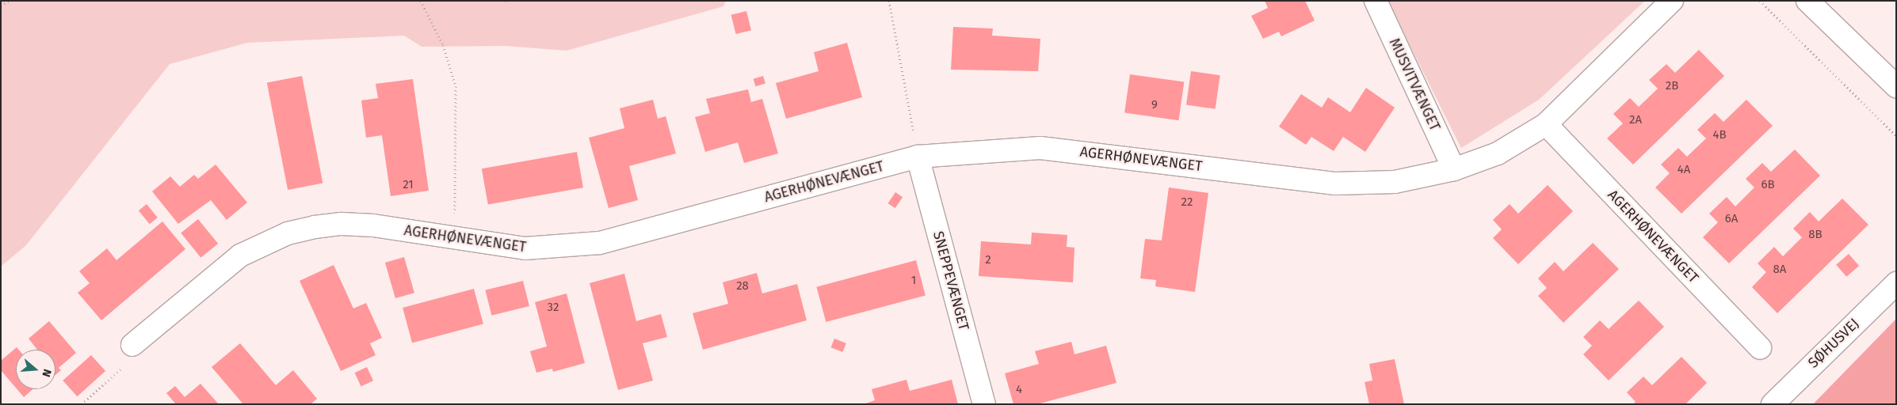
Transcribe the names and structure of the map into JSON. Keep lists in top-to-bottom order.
{
  "streets": {
    "street": [
      "MUSVITVÆNGET",
      "AGERHØNEVÆNGET",
      "SNEPPEVÆNGET",
      "SØHUSVEJ"
    ]
  },
  "crossings": [
    ["MUSVITVÆNGET", "AGERHØNEVÆNGET"],
    ["AGERHØNEVÆNGET", "SNEPPEVÆNGET"]
  ],
  "house_numbers": [
    "2B",
    "9",
    "2A",
    "4B",
    "4A",
    "21",
    "6B",
    "22",
    "6A",
    "8B",
    "2",
    "8A",
    "1",
    "28",
    "32",
    "4"
  ],
  "north": "right"
}
